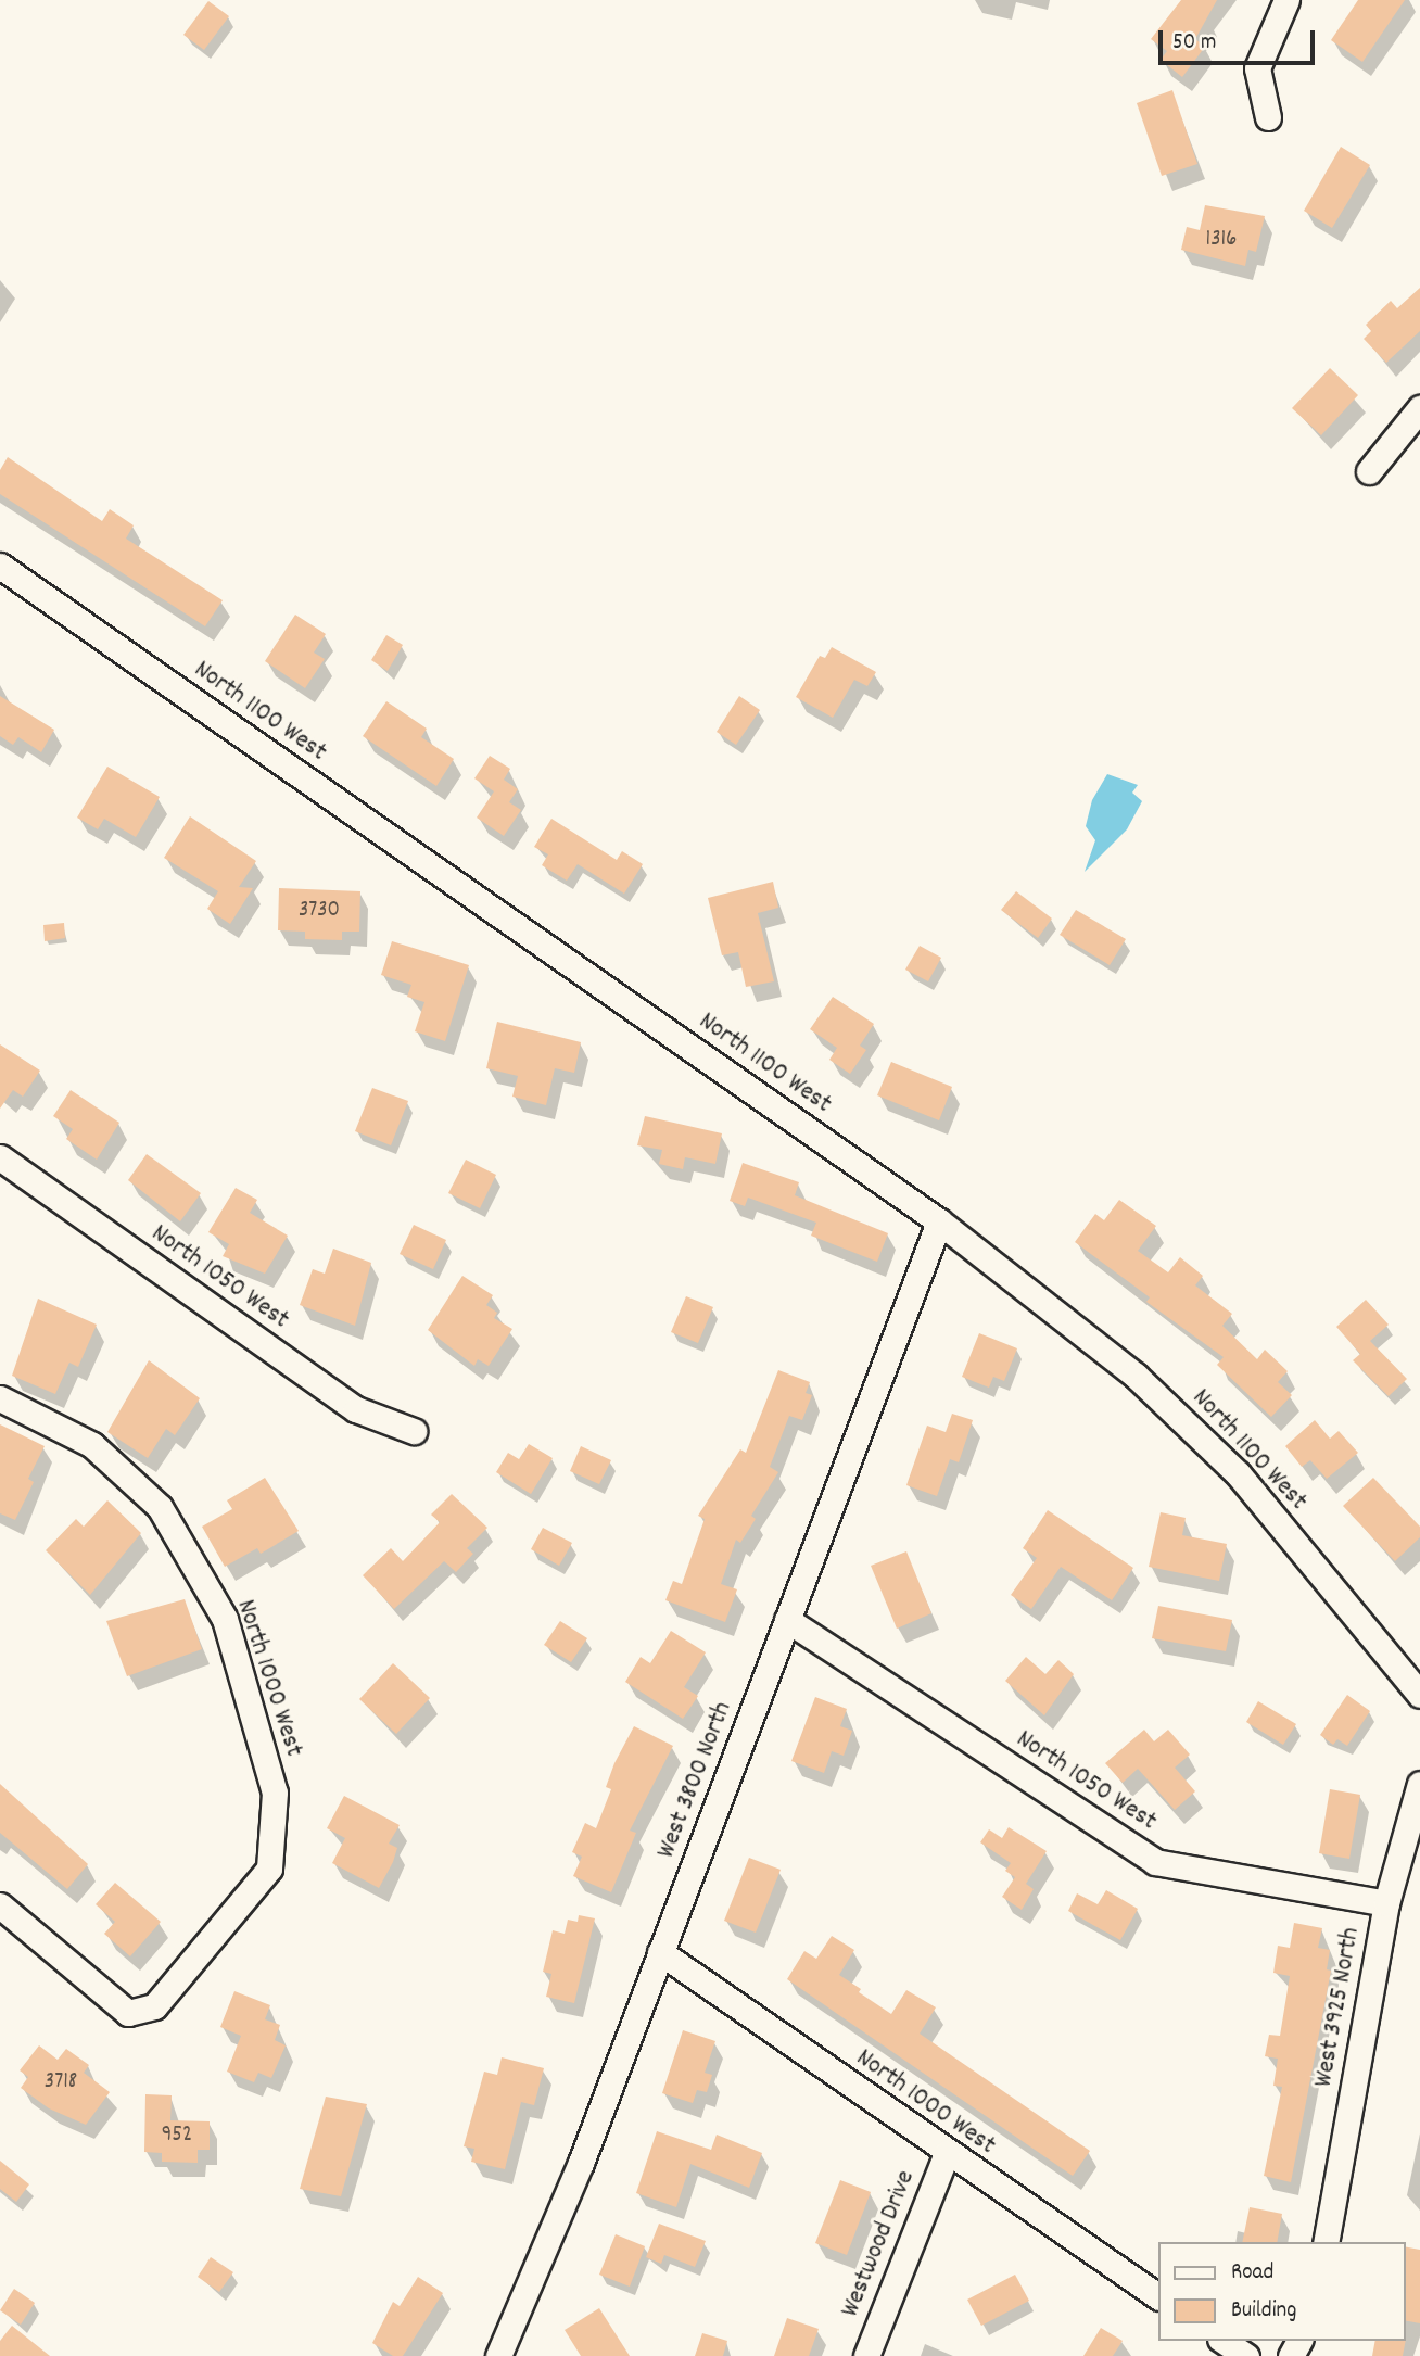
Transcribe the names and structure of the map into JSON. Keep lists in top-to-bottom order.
{
  "streets": {
    "street": [
      "North 1100 West",
      "North 1050 West",
      "North 1000 West",
      "West 3800 North",
      "West 3925 North",
      "Westwood Drive"
    ]
  },
  "crossings": [
    ["North 1100 West", "West 3800 North"],
    ["North 1050 West", "West 3800 North"],
    ["North 1050 West", "West 3925 North"],
    ["North 1000 West", "West 3800 North"],
    ["North 1000 West", "Westwood Drive"]
  ],
  "house_numbers": [
    "1316",
    "3730",
    "3718",
    "952"
  ],
  "legend": ["Road", "Building"],
  "scale_bar": "50 m"
}
